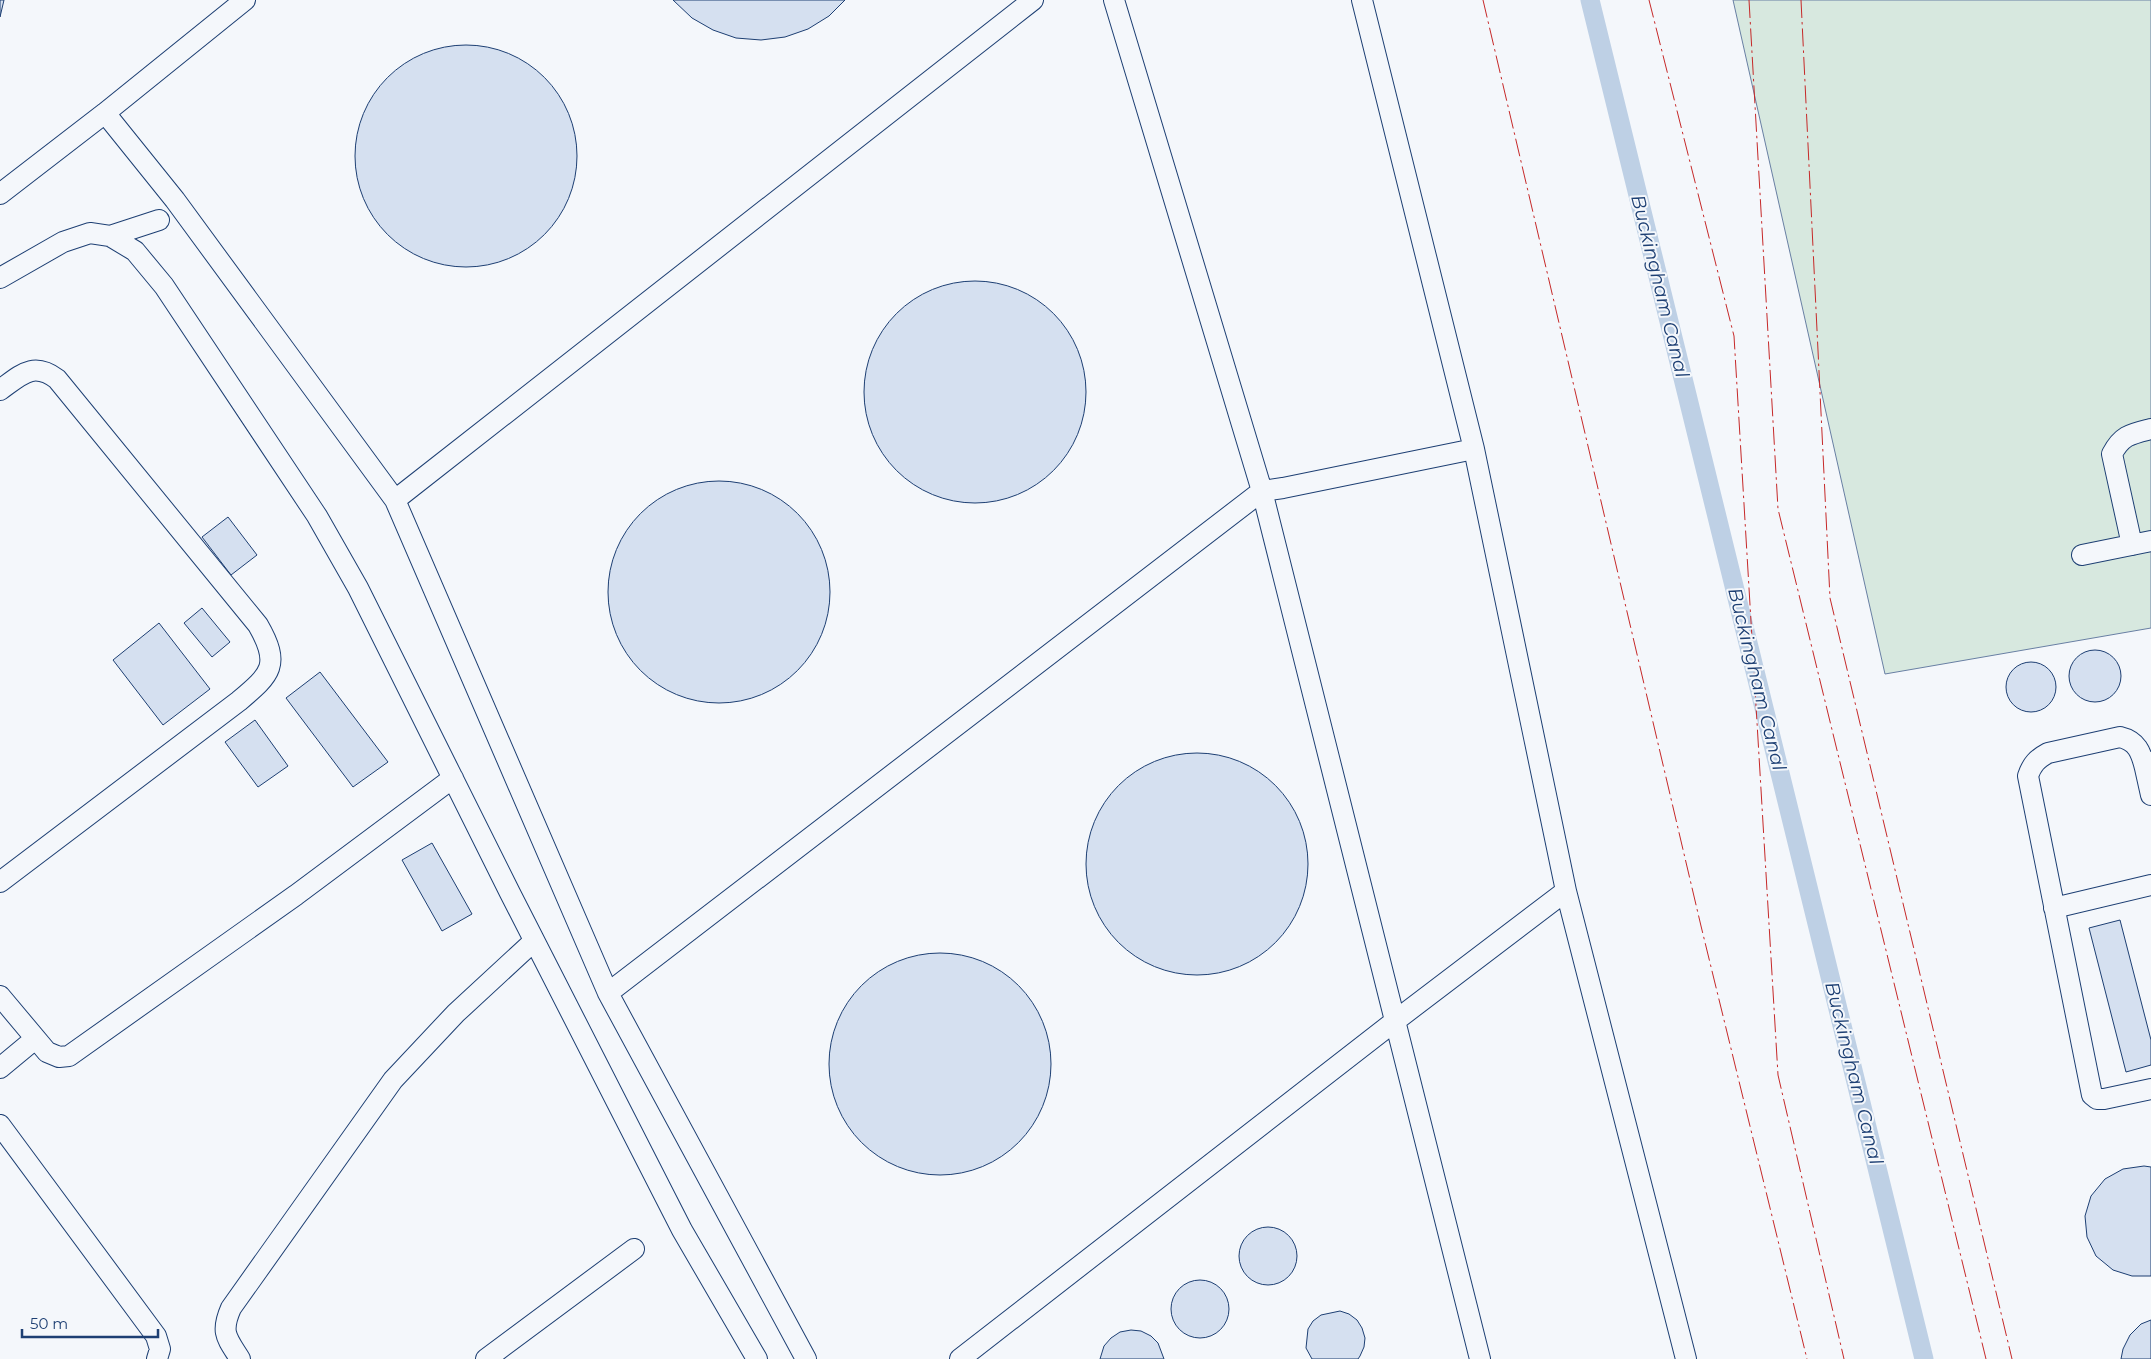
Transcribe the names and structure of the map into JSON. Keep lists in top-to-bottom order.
{
  "water": ["Buckingham Canal"],
  "scale_bar": "50 m"
}
